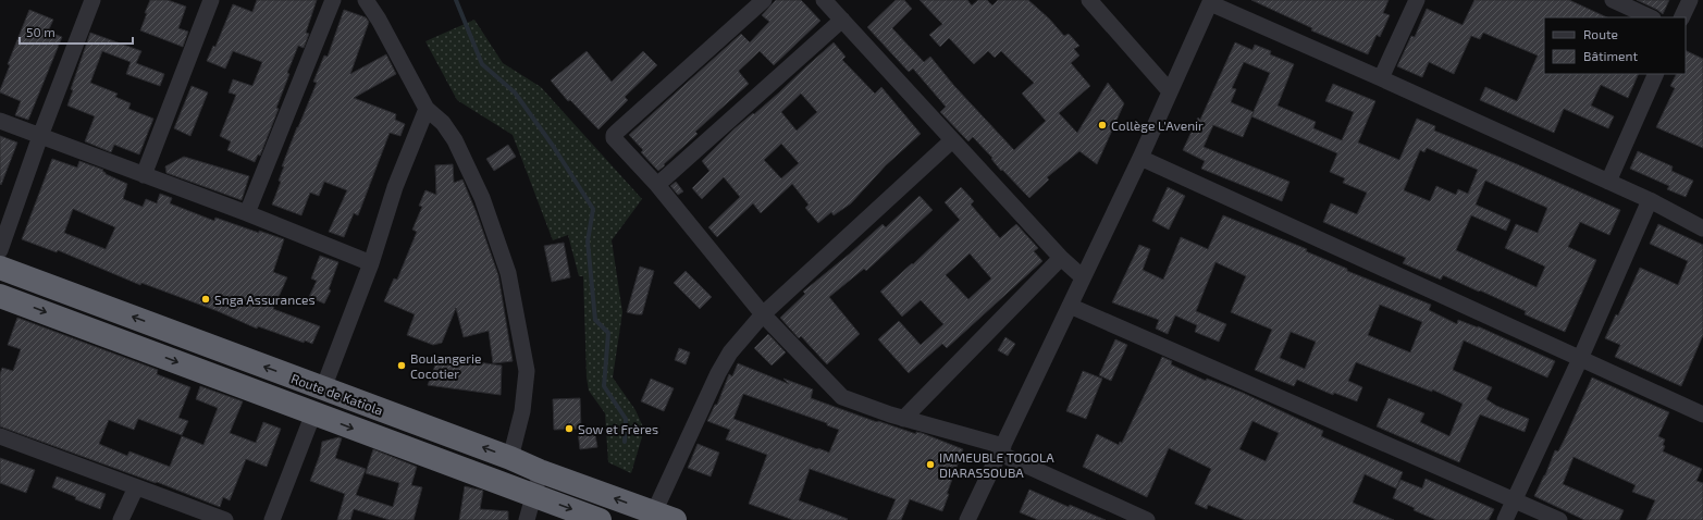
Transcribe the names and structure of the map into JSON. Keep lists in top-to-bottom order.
{
  "streets": {
    "highway": ["Route de Katiola"]
  },
  "places": [
    "Collège L'Avenir",
    "Snga Assurances",
    "Boulangerie Cocotier",
    "Sow et Frères",
    "IMMEUBLE TOGOLA DIARASSOUBA"
  ],
  "legend": ["Route", "Bâtiment"],
  "scale_bar": "50 m"
}
